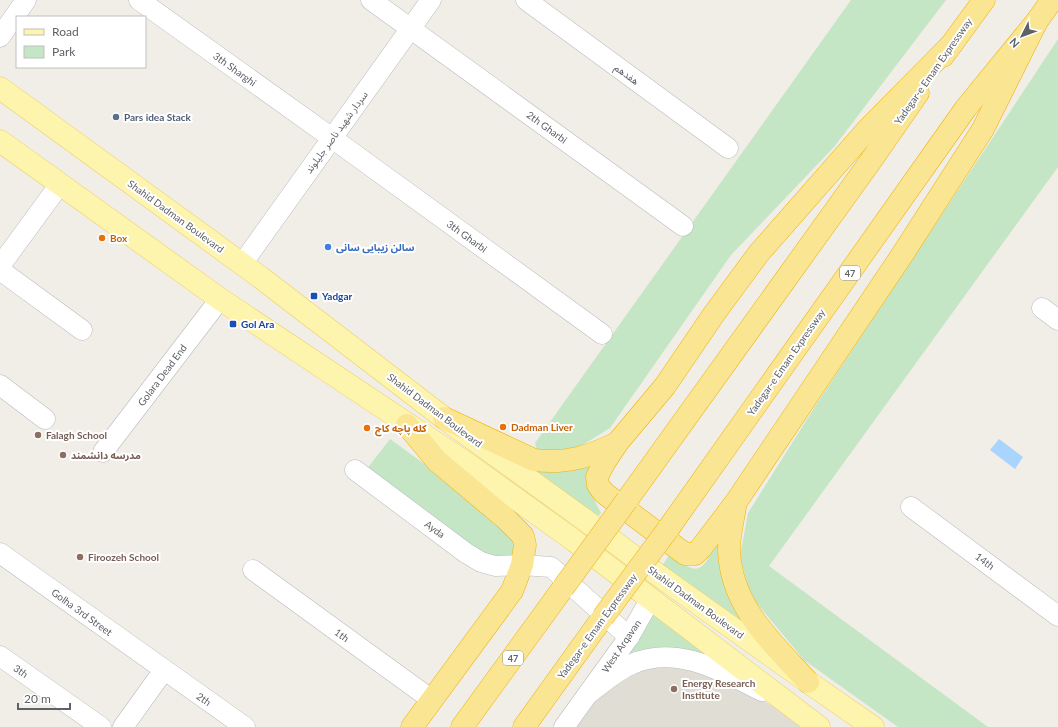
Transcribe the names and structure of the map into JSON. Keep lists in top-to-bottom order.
{
  "streets": {
    "highway": ["Yadegar-e Emam Expressway", "47"],
    "main road": ["Shahid Dadman Boulevard"],
    "street": [
      "3th Sharghi",
      "هفدهم",
      "2th Gharbi",
      "سردار شهید ناصر جلیلوند",
      "3th Gharbi",
      "Golara Dead End",
      "Ayda",
      "14th",
      "Golha 3rd Street",
      "1th",
      "West Arqavan",
      "3th",
      "2th"
    ]
  },
  "crossings": [
    ["3th Sharghi", "سردار شهید ناصر جلیلوند"],
    ["3th Sharghi", "3th Gharbi"],
    ["2th Gharbi", "سردار شهید ناصر جلیلوند"],
    ["سردار شهید ناصر جلیلوند", "Shahid Dadman Boulevard"],
    ["سردار شهید ناصر جلیلوند", "3th Gharbi"],
    ["Ayda", "West Arqavan"],
    ["Golha 3rd Street", "2th"]
  ],
  "places": {
    "other": [
      "Pars idea Stack",
      "Box",
      "سالن زیبایی سانی",
      "Dadman Liver",
      "کله پاچه کاج",
      "Falagh School",
      "مدرسه دانشمند",
      "Firoozeh School",
      "Energy Research Institute"
    ],
    "transit": ["Yadgar", "Gol Ara"]
  },
  "legend": ["Road", "Park"],
  "scale_bar": "20 m",
  "north": "bottom left"
}
